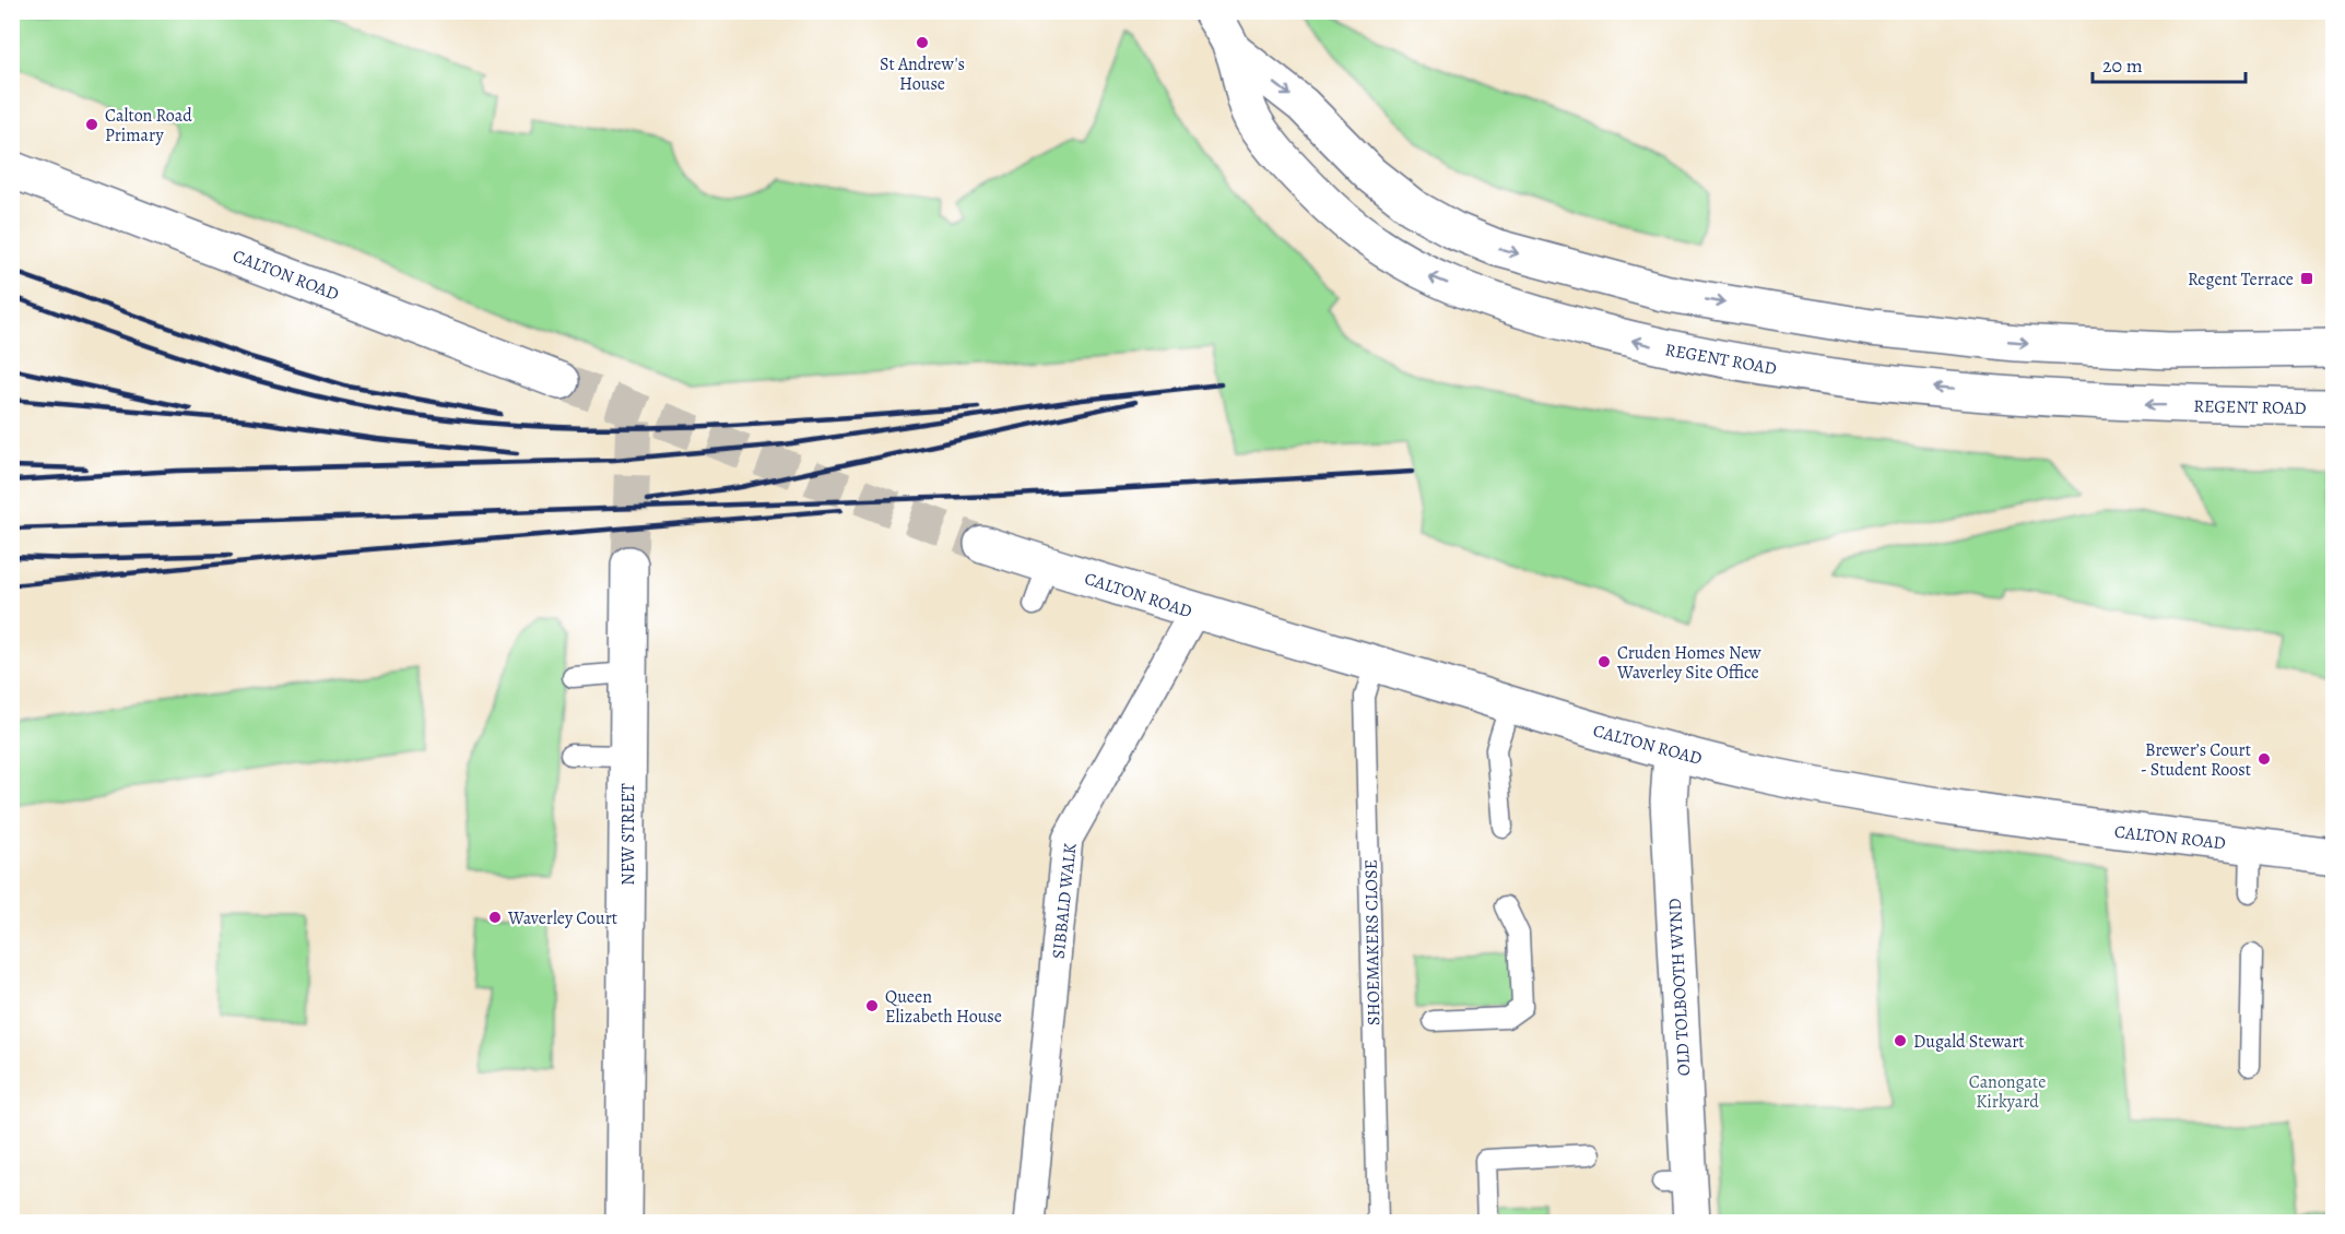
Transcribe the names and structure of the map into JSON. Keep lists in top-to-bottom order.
{
  "streets": {
    "street": [
      "CALTON ROAD",
      "REGENT ROAD",
      "NEW STREET",
      "SIBBALD WALK",
      "OLD TOLBOOTH WYND"
    ],
    "lane": ["SHOEMAKERS CLOSE"]
  },
  "crossings": [
    ["CALTON ROAD", "SIBBALD WALK"],
    ["CALTON ROAD", "SHOEMAKERS CLOSE"],
    ["CALTON ROAD", "OLD TOLBOOTH WYND"]
  ],
  "parks": ["Canongate Kirkyard"],
  "places": {
    "other": [
      "St Andrew's House",
      "Calton Road Primary",
      "Cruden Homes New Waverley Site Office",
      "Brewer’s Court - Student Roost",
      "Waverley Court",
      "Queen Elizabeth House",
      "Dugald Stewart"
    ],
    "transit": ["Regent Terrace"]
  },
  "scale_bar": "20 m"
}
